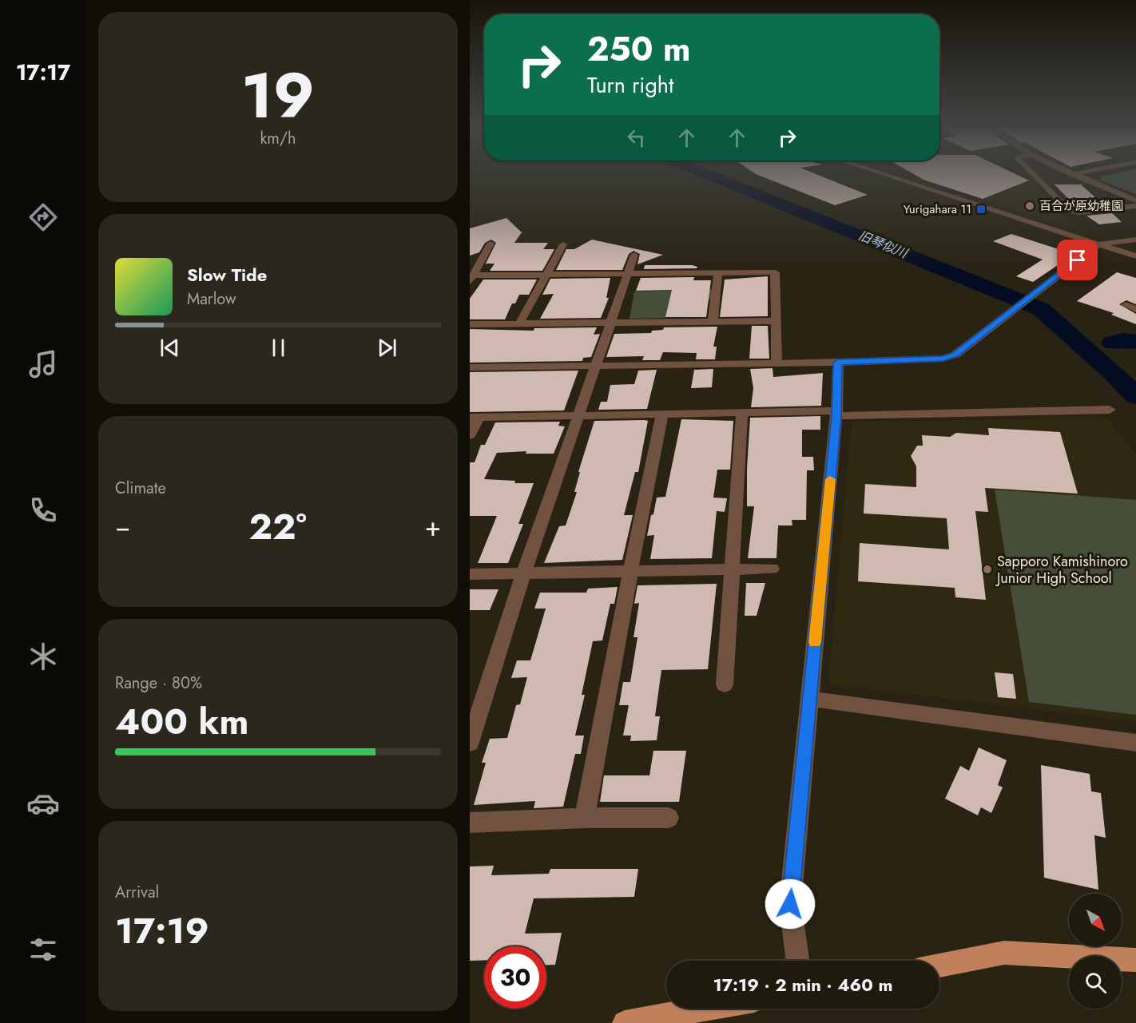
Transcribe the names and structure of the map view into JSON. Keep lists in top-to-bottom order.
{
  "water": ["旧琴似川"],
  "places": {
    "other": ["百合が原幼稚園", "Sapporo Kamishinoro Junior High School"],
    "transit": ["Yurigahara 11"]
  },
  "north": "bottom right",
  "page": {
    "tabs": "17:17",
    "tile": [
      ["19", "km/h"],
      "Climate",
      ["Range · 80%", "400 km"],
      ["Arrival", "17:19"]
    ],
    "turn": ["250 m", "Turn right"],
    "song": ["Slow Tide", "Marlow"],
    "heat": ["−", "22°", "+"],
    "limit": "30",
    "trip": "17:19 · 2 min · 460 m"
  }
}
